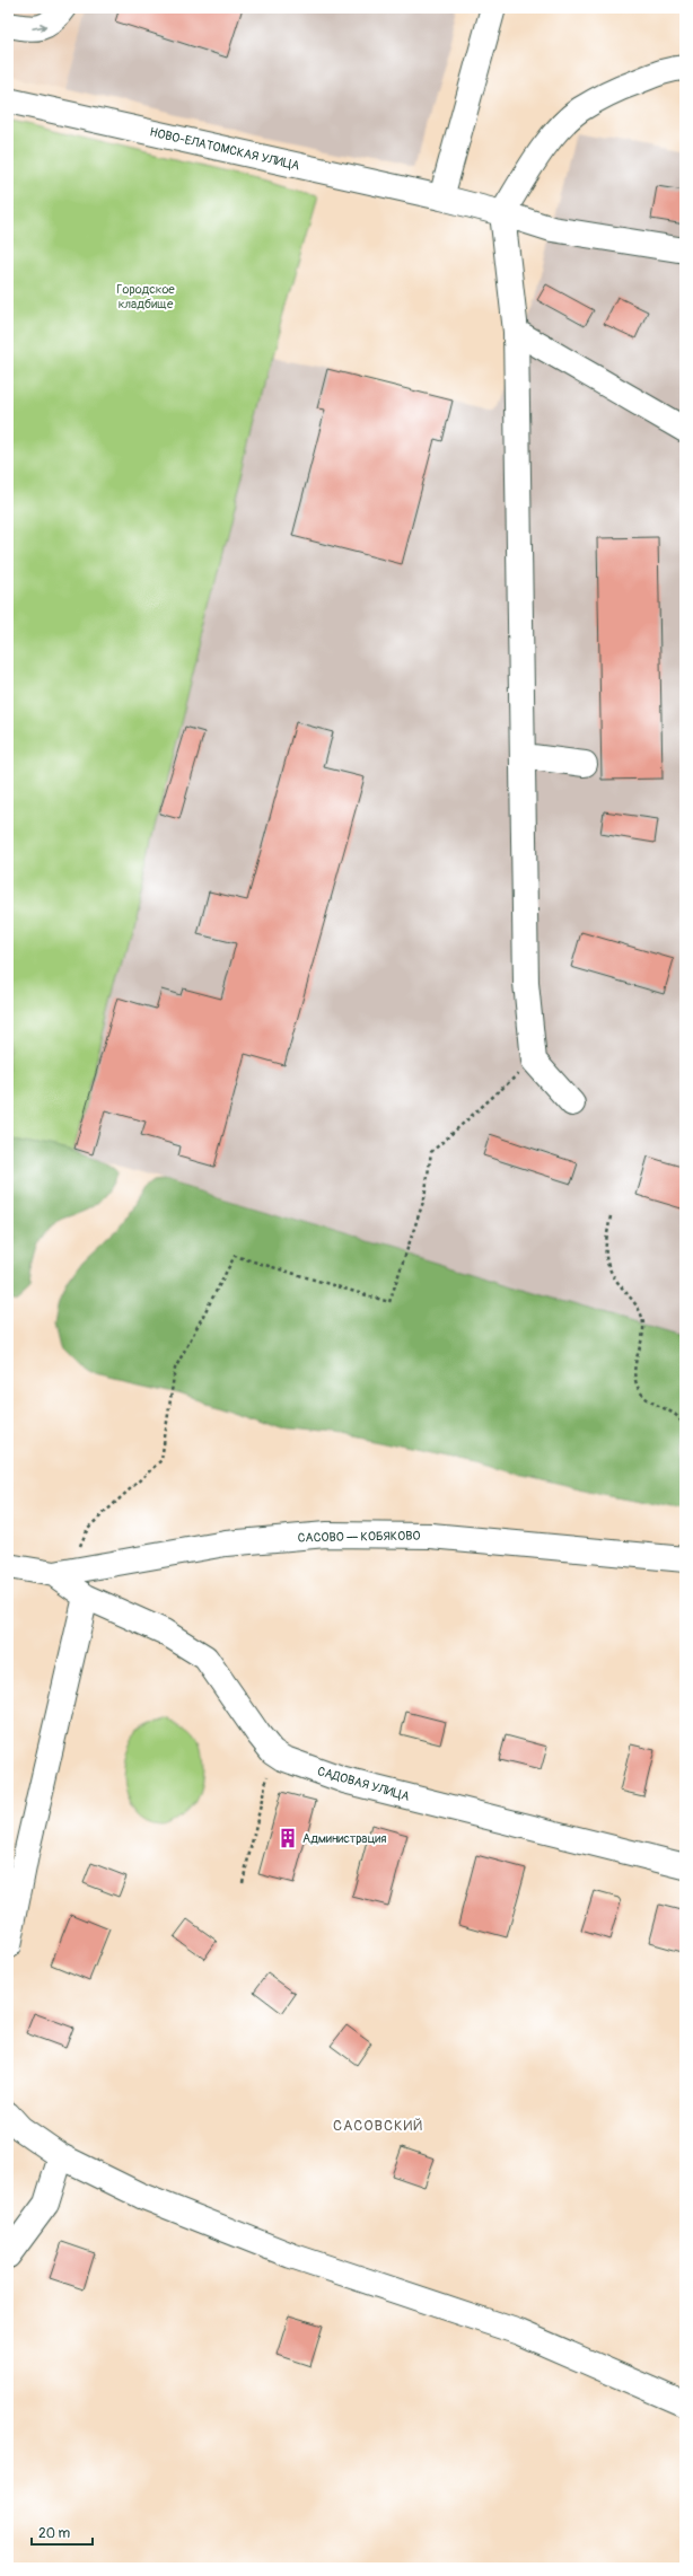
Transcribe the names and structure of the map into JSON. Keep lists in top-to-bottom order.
{
  "streets": {
    "street": ["НОВО-ЕЛАТОМСКАЯ УЛИЦА", "САСОВО — КОБЯКОВО", "САДОВАЯ УЛИЦА"]
  },
  "crossings": [
    ["САСОВО — КОБЯКОВО", "САДОВАЯ УЛИЦА"]
  ],
  "districts": ["САСОВСКИЙ"],
  "parks": ["Городское кладбище"],
  "places": {
    "building": ["Администрация"]
  },
  "scale_bar": "20 m"
}
